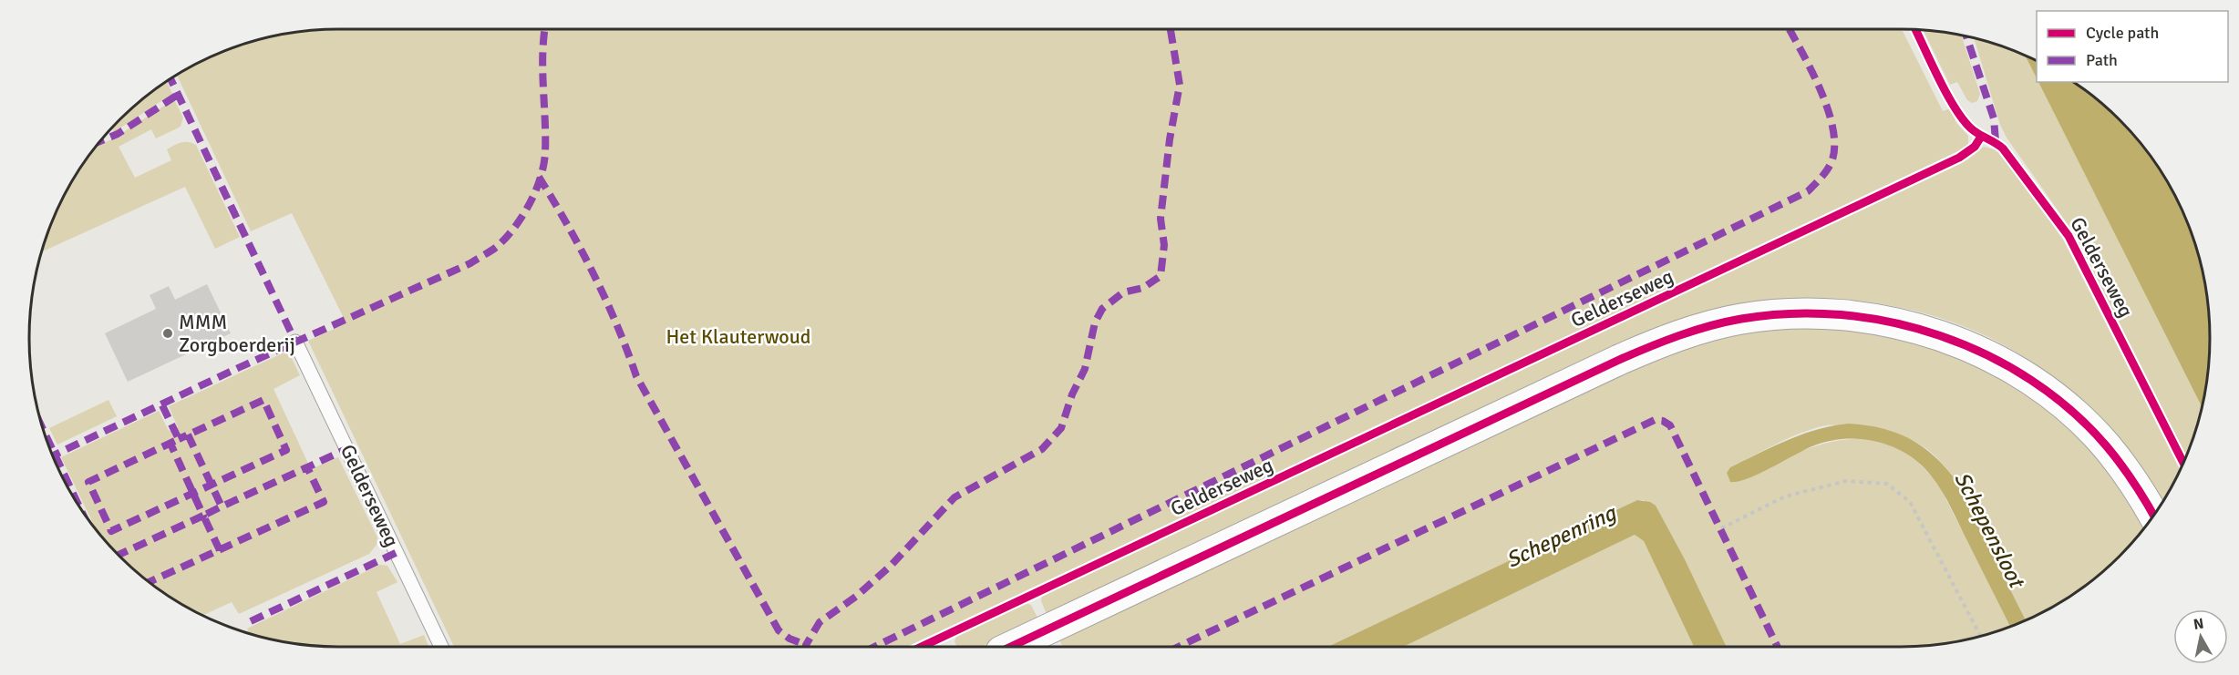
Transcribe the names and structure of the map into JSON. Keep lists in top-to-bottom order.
{
  "streets": {
    "lane": ["Gelderseweg"]
  },
  "water": ["Schepensloot", "Schepenring"],
  "parks": ["Het Klauterwoud"],
  "places": ["MMM Zorgboerderij"],
  "legend": ["Cycle path", "Path"],
  "north": "top"
}
